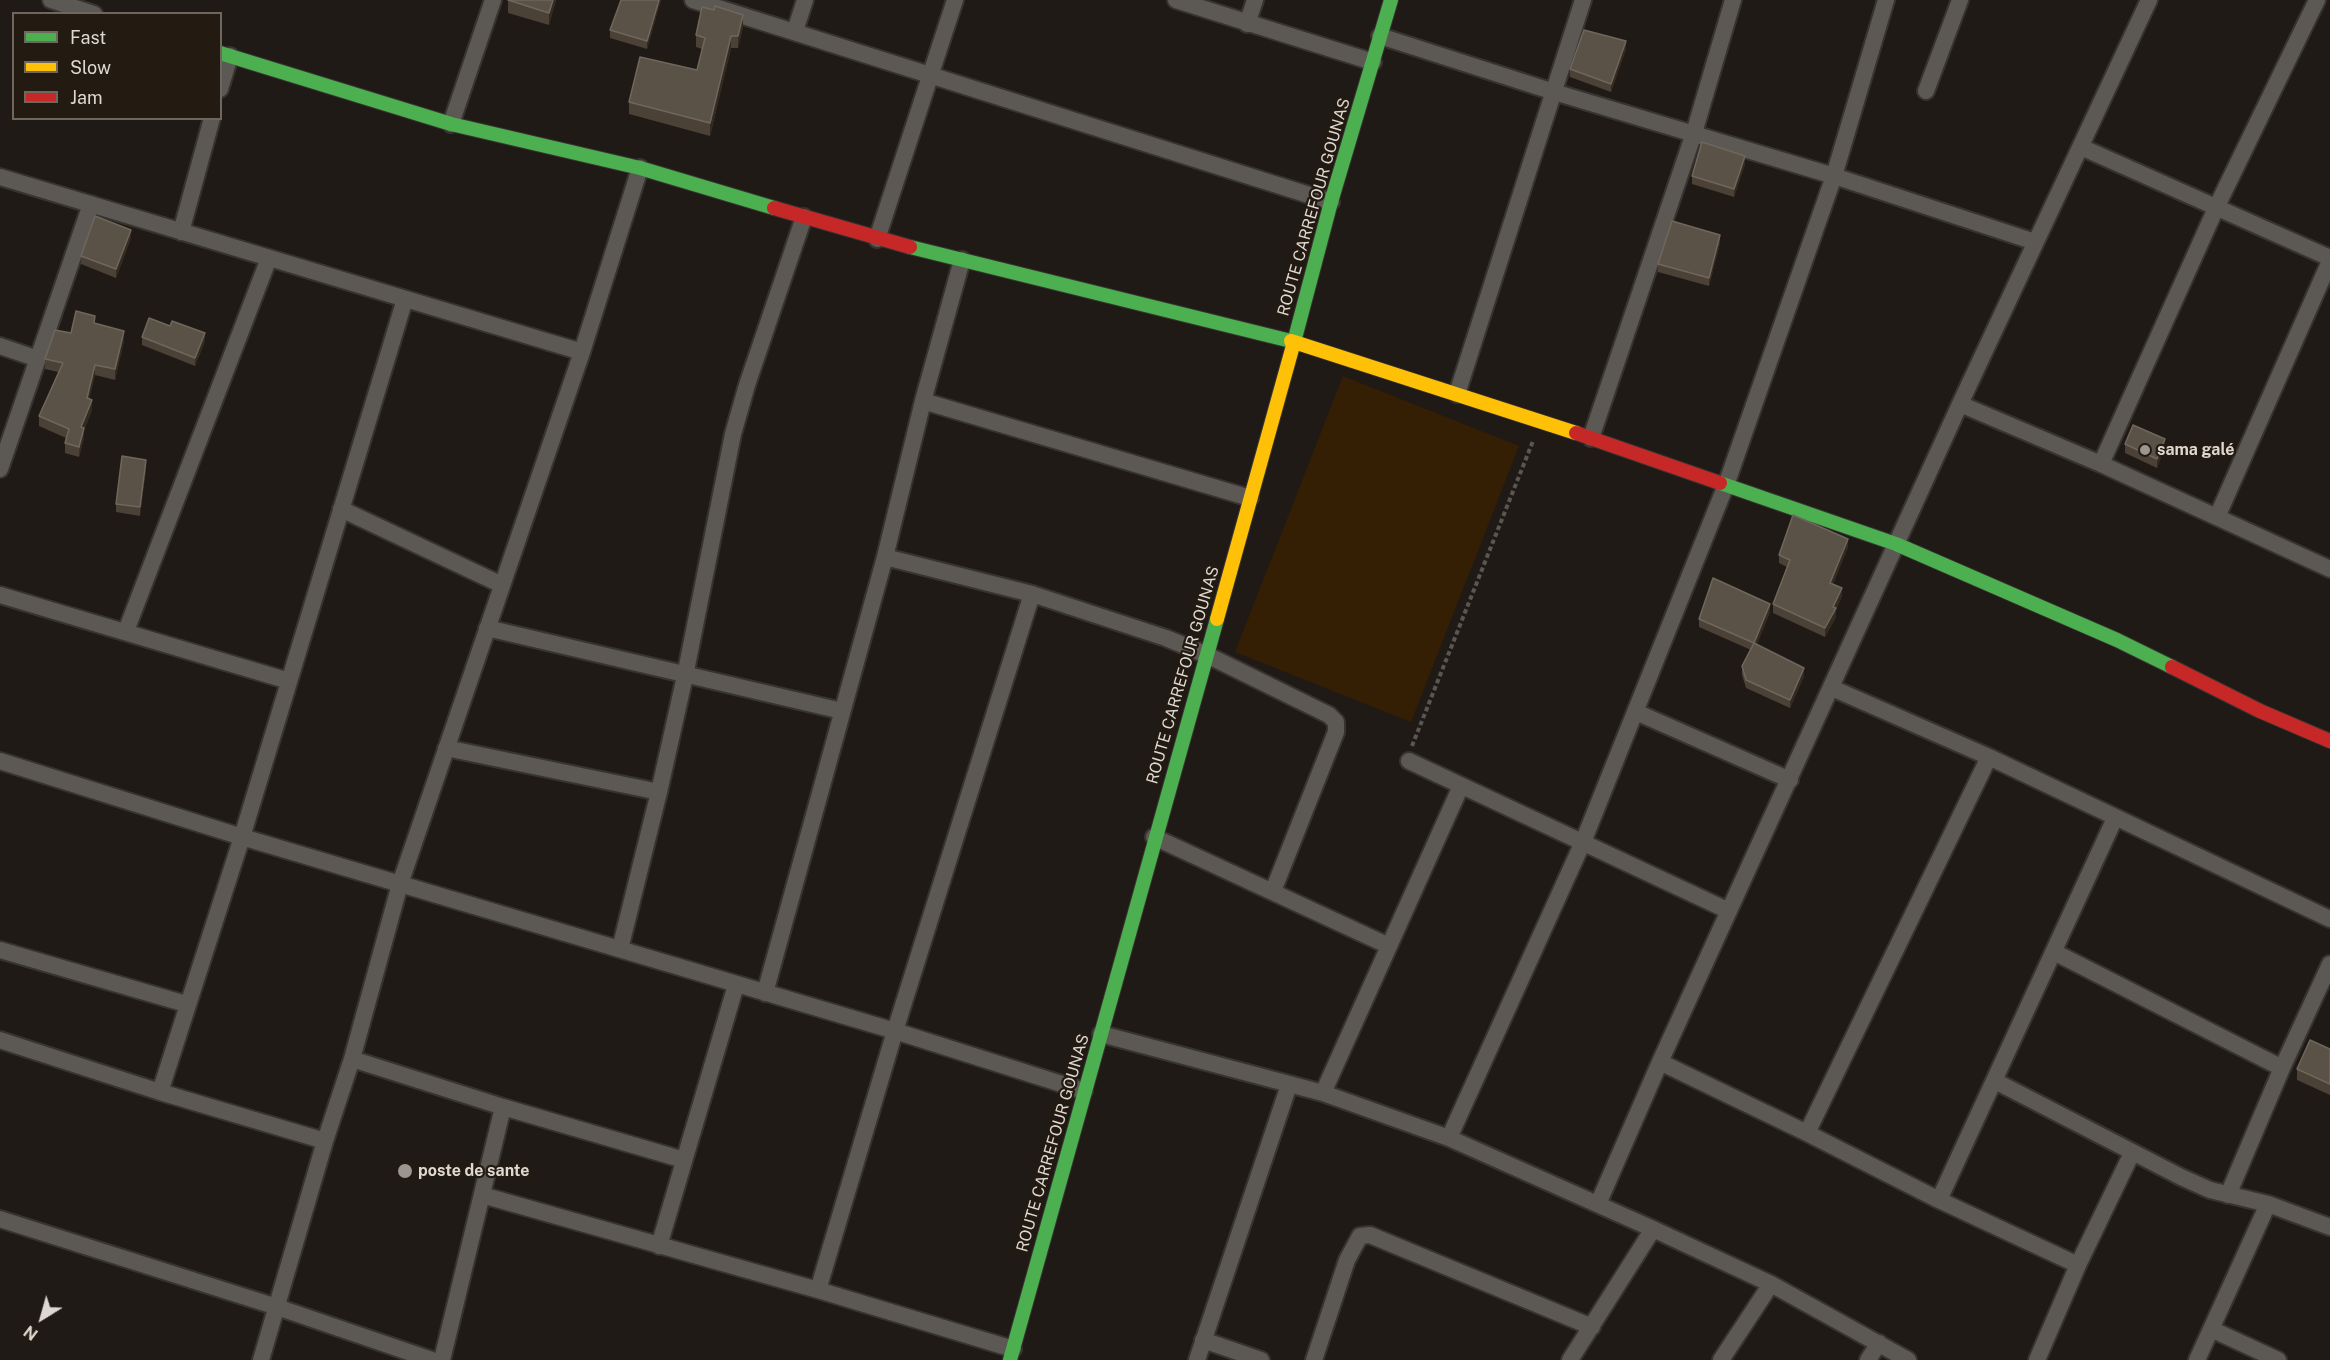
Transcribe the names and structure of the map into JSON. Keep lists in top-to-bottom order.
{
  "streets": {
    "street": ["ROUTE CARREFOUR GOUNAS"]
  },
  "places": ["sama galé", "poste de sante"],
  "legend": ["Fast", "Slow", "Jam"],
  "north": "bottom left"
}
